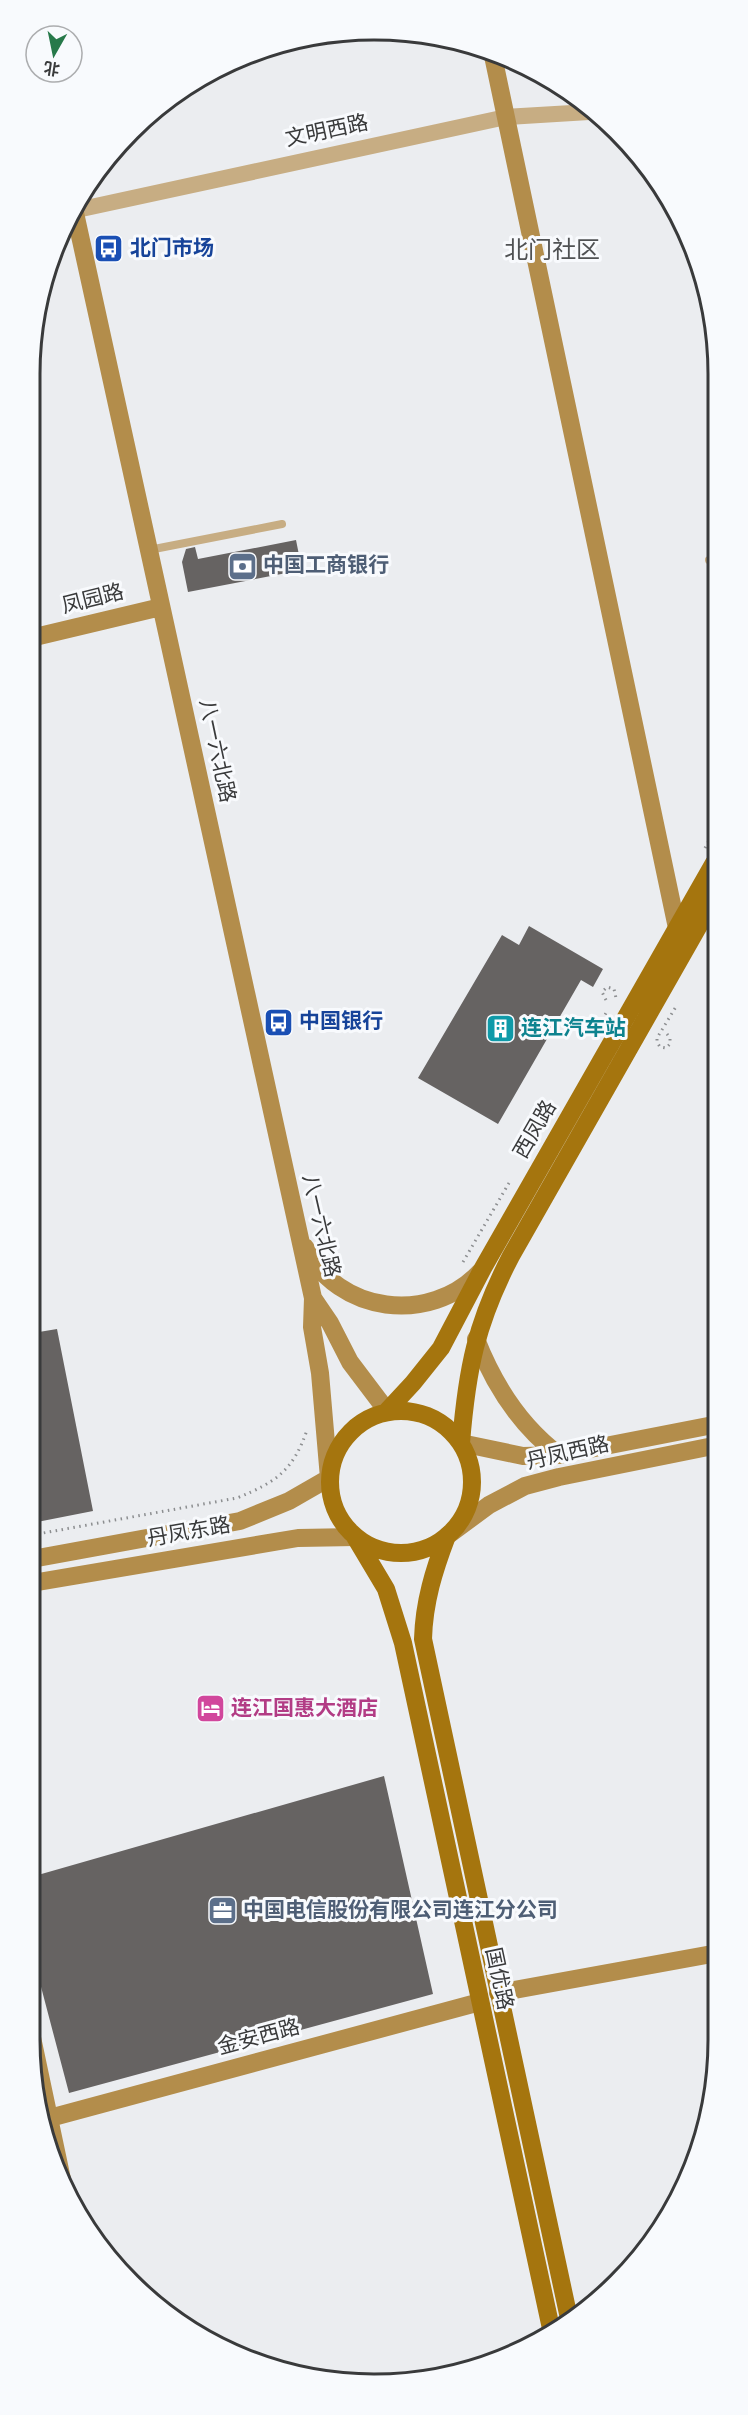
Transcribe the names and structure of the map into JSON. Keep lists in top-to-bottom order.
{
  "streets": {
    "main road": [
      "凤园路",
      "八一六北路",
      "西凤路",
      "丹凤西路",
      "丹凤东路",
      "国优路",
      "金安西路"
    ],
    "street": ["文明西路"]
  },
  "crossings": [
    ["凤园路", "八一六北路"],
    ["八一六北路", "西凤路"],
    ["八一六北路", "丹凤西路"],
    ["八一六北路", "丹凤东路"],
    ["八一六北路", "国优路"],
    ["西凤路", "丹凤西路"],
    ["西凤路", "丹凤东路"],
    ["西凤路", "国优路"],
    ["丹凤西路", "丹凤东路"],
    ["丹凤西路", "国优路"],
    ["丹凤东路", "国优路"],
    ["国优路", "金安西路"]
  ],
  "districts": ["北门社区"],
  "places": {
    "bus stop": ["北门市场", "中国银行"],
    "bank": ["中国工商银行"],
    "building": ["连江汽车站"],
    "hotel": ["连江国惠大酒店"],
    "office": ["中国电信股份有限公司连江分公司"]
  },
  "north": "bottom"
}
